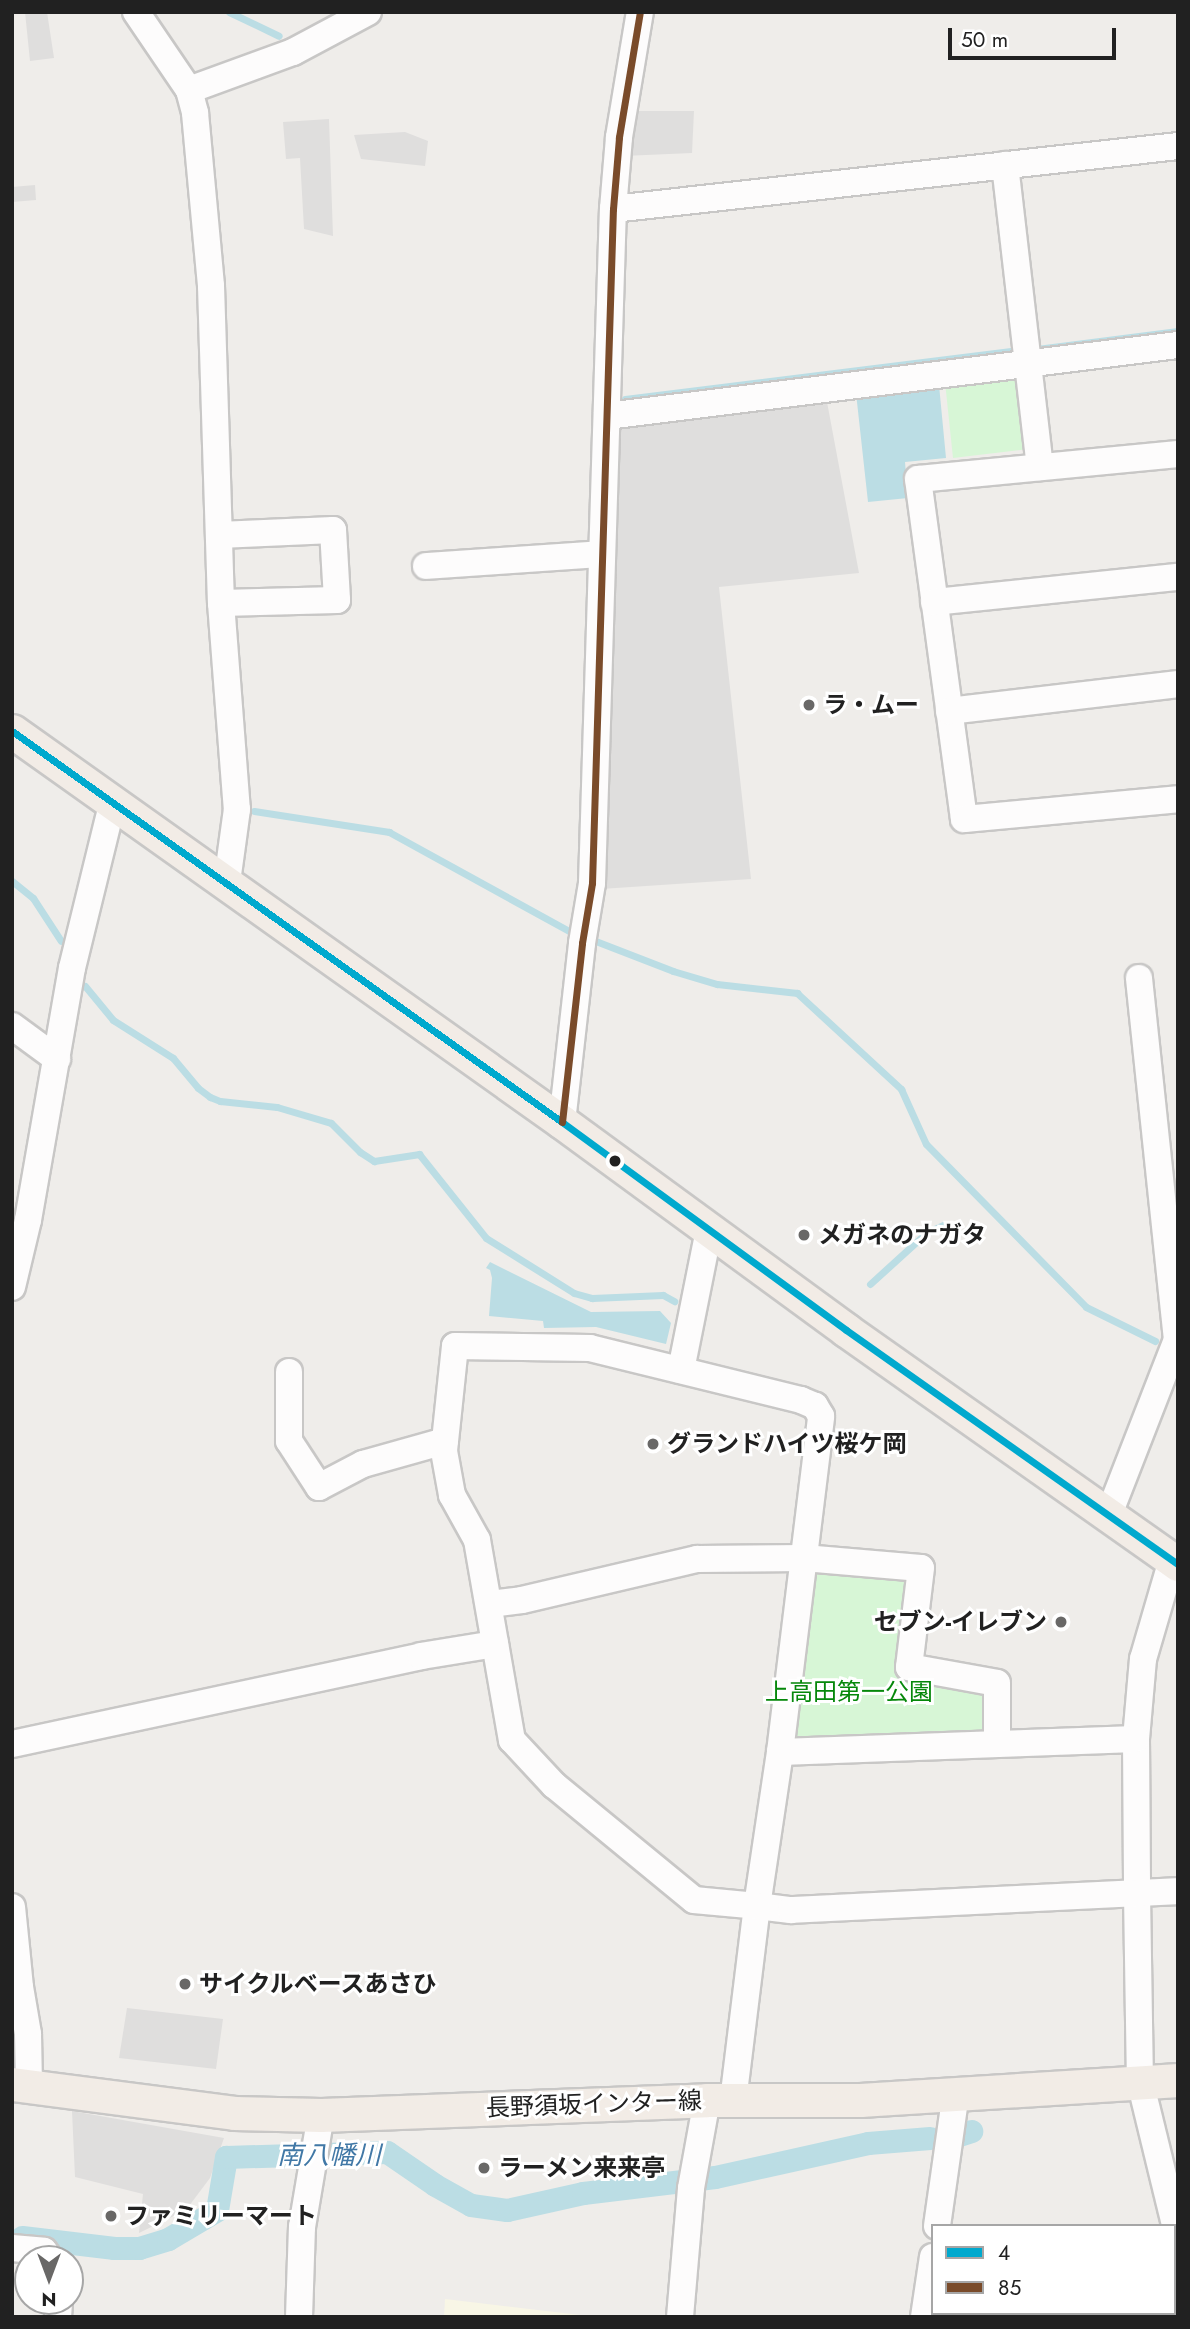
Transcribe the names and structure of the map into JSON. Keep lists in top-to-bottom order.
{
  "streets": {
    "main road": ["長野須坂インター線"]
  },
  "water": ["南八幡川"],
  "parks": ["上高田第一公園"],
  "places": [
    "ラ・ムー",
    "メガネのナガタ",
    "グランドハイツ桜ケ岡",
    "セブン-イレブン",
    "サイクルベースあさひ",
    "ラーメン来来亭",
    "ファミリーマート"
  ],
  "lines": ["transit line 85", "transit line 4"],
  "legend": ["4", "85"],
  "scale_bar": "50 m",
  "north": "bottom"
}
